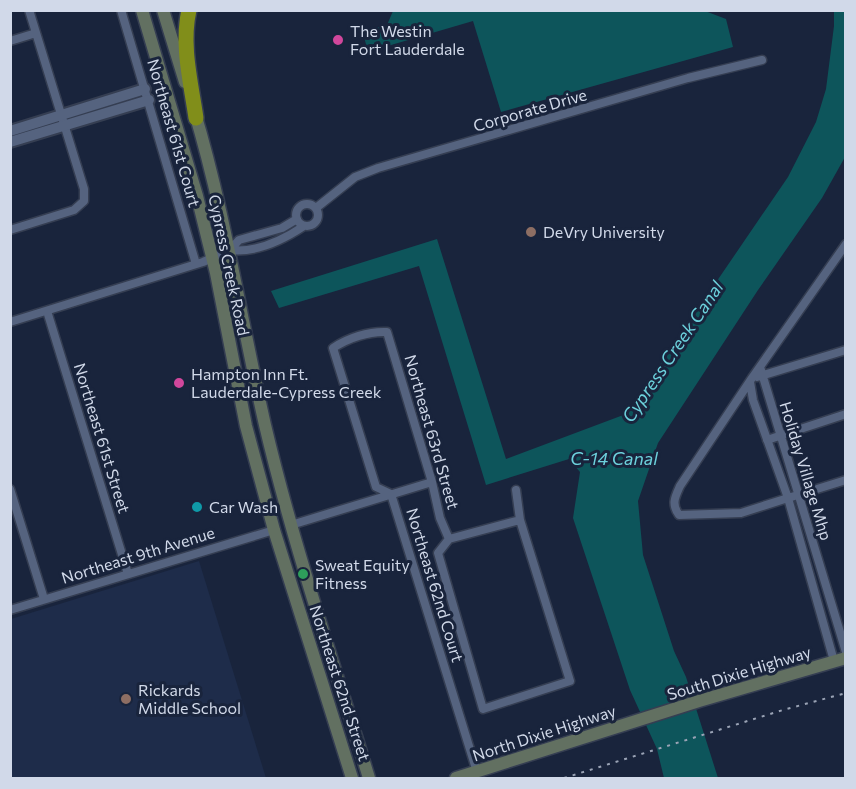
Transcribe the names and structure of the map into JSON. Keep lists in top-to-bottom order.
{
  "streets": {
    "main road": [
      "Cypress Creek Road",
      "South Dixie Highway",
      "Northeast 62nd Street",
      "North Dixie Highway"
    ],
    "street": [
      "Corporate Drive",
      "Northeast 61st Court",
      "Northeast 63rd Street",
      "Northeast 61st Street",
      "Holiday Village Mhp",
      "Northeast 9th Avenue",
      "Northeast 62nd Court"
    ]
  },
  "crossings": [
    ["Cypress Creek Road", "Northeast 9th Avenue"],
    ["Cypress Creek Road", "Northeast 62nd Street"],
    ["Northeast 63rd Street", "Northeast 62nd Court"],
    ["Northeast 61st Street", "Northeast 9th Avenue"],
    ["Holiday Village Mhp", "South Dixie Highway"],
    ["Northeast 9th Avenue", "Northeast 62nd Street"],
    ["Northeast 62nd Court", "North Dixie Highway"],
    ["South Dixie Highway", "North Dixie Highway"]
  ],
  "water": ["Cypress Creek Canal", "C-14 Canal"],
  "places": [
    "The Westin Fort Lauderdale",
    "DeVry University",
    "Hampton Inn Ft. Lauderdale-Cypress Creek",
    "Car Wash",
    "Sweat Equity Fitness",
    "Rickards Middle School"
  ]
}
